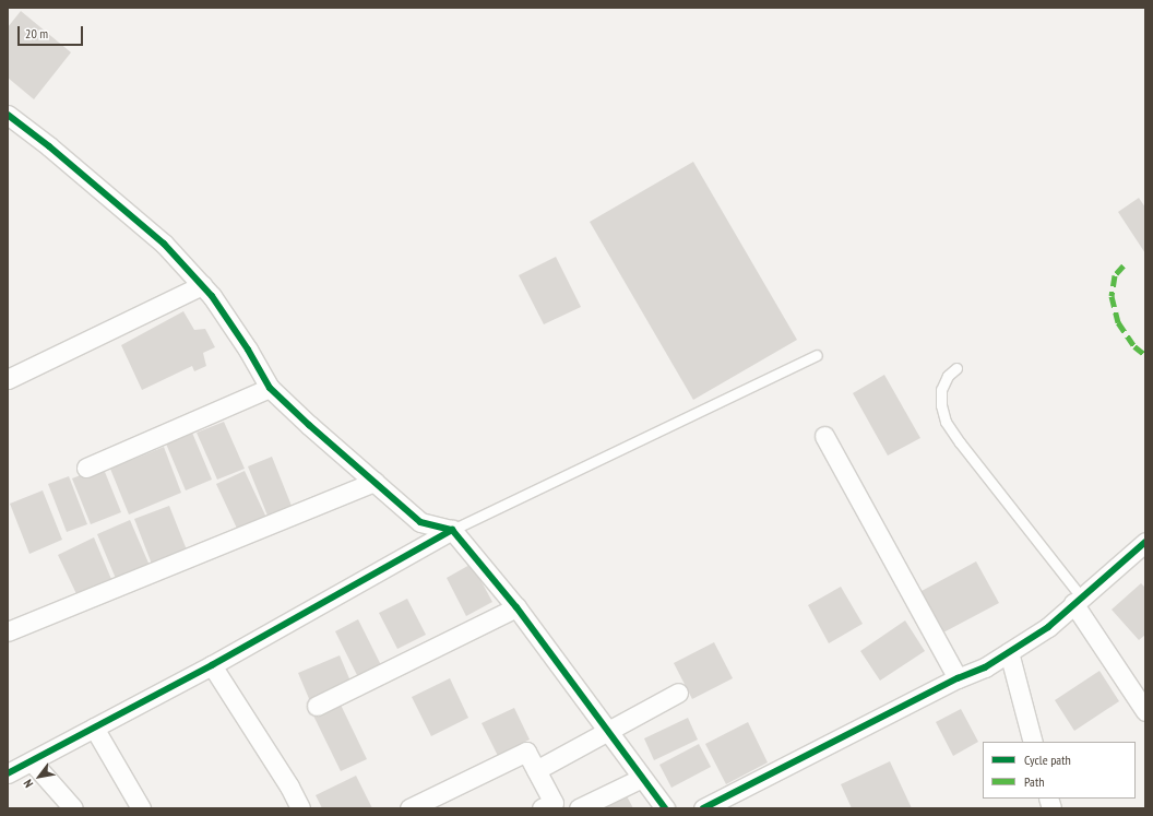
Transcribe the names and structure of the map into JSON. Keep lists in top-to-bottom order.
{
  "legend": ["Cycle path", "Path"],
  "scale_bar": "20 m",
  "north": "bottom left"
}
